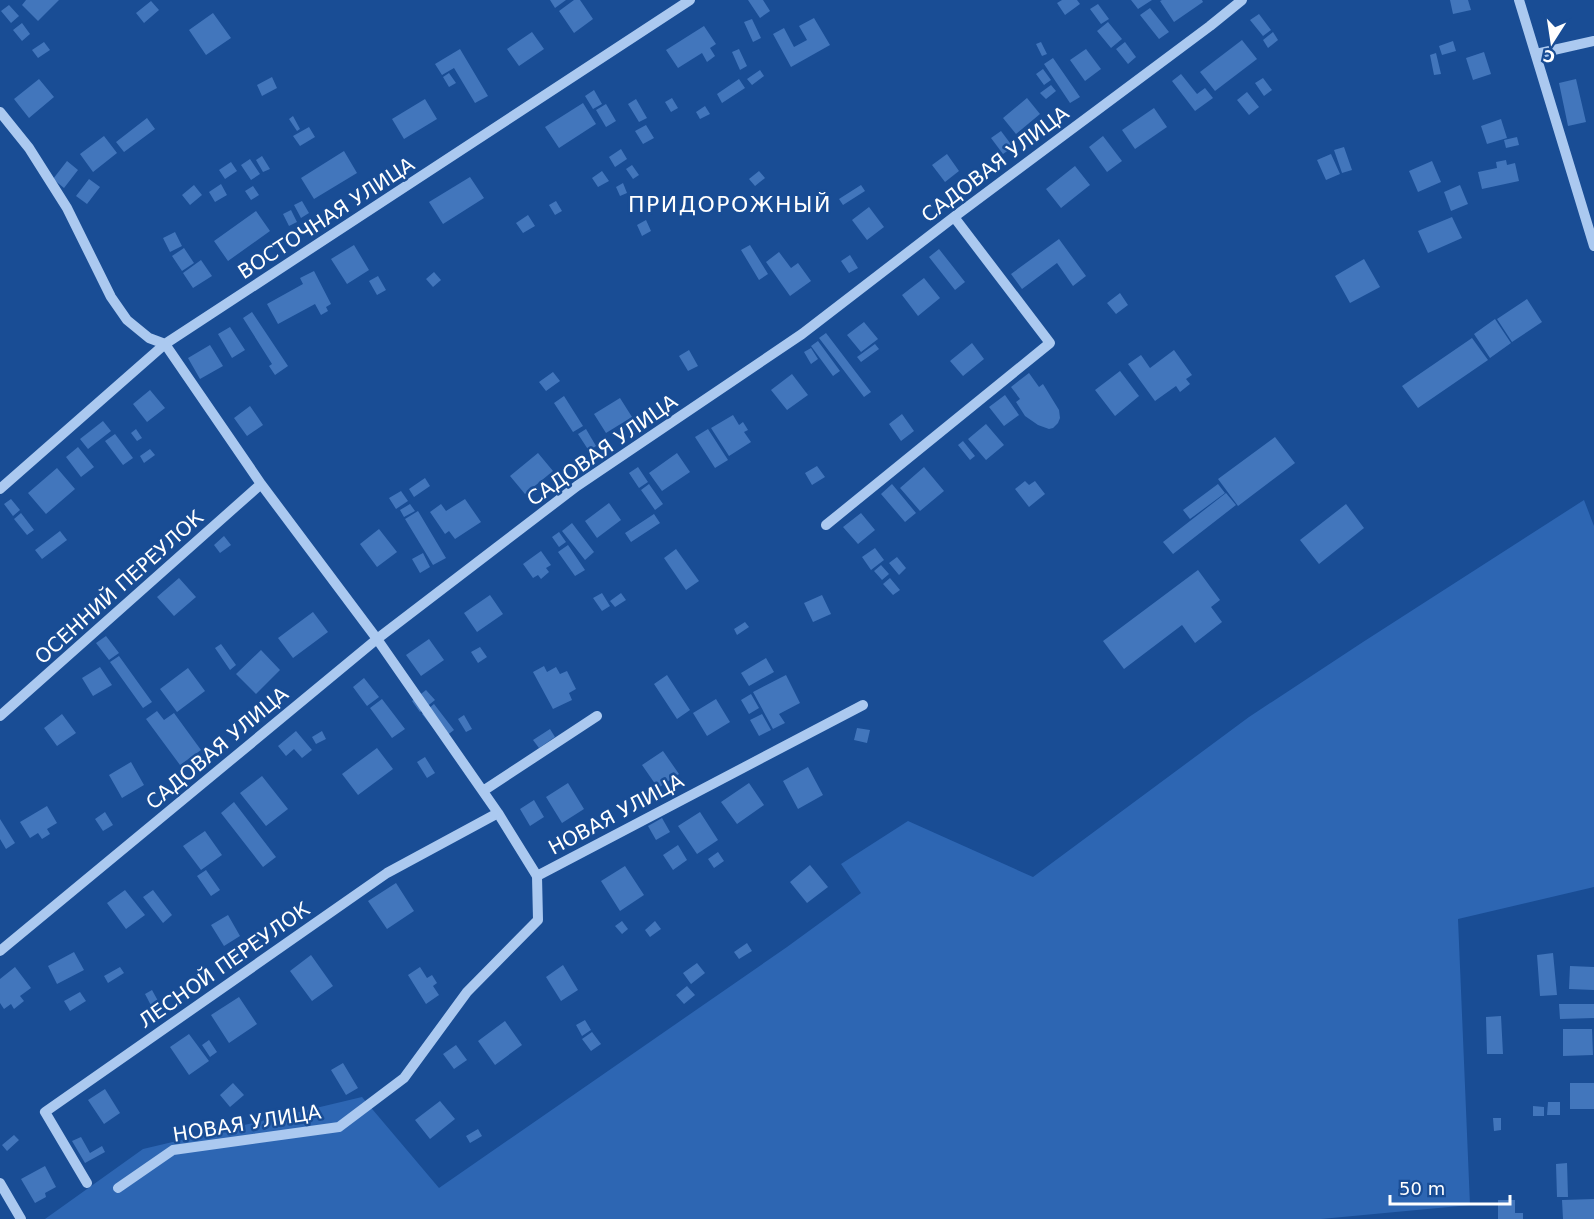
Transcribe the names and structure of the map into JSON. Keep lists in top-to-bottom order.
{
  "streets": {
    "street": [
      "САДОВАЯ УЛИЦА",
      "ВОСТОЧНАЯ УЛИЦА",
      "ОСЕННИЙ ПЕРЕУЛОК",
      "НОВАЯ УЛИЦА",
      "ЛЕСНОЙ ПЕРЕУЛОК"
    ]
  },
  "districts": ["ПРИДОРОЖНЫЙ"],
  "scale_bar": "50 m",
  "north": "bottom"
}
